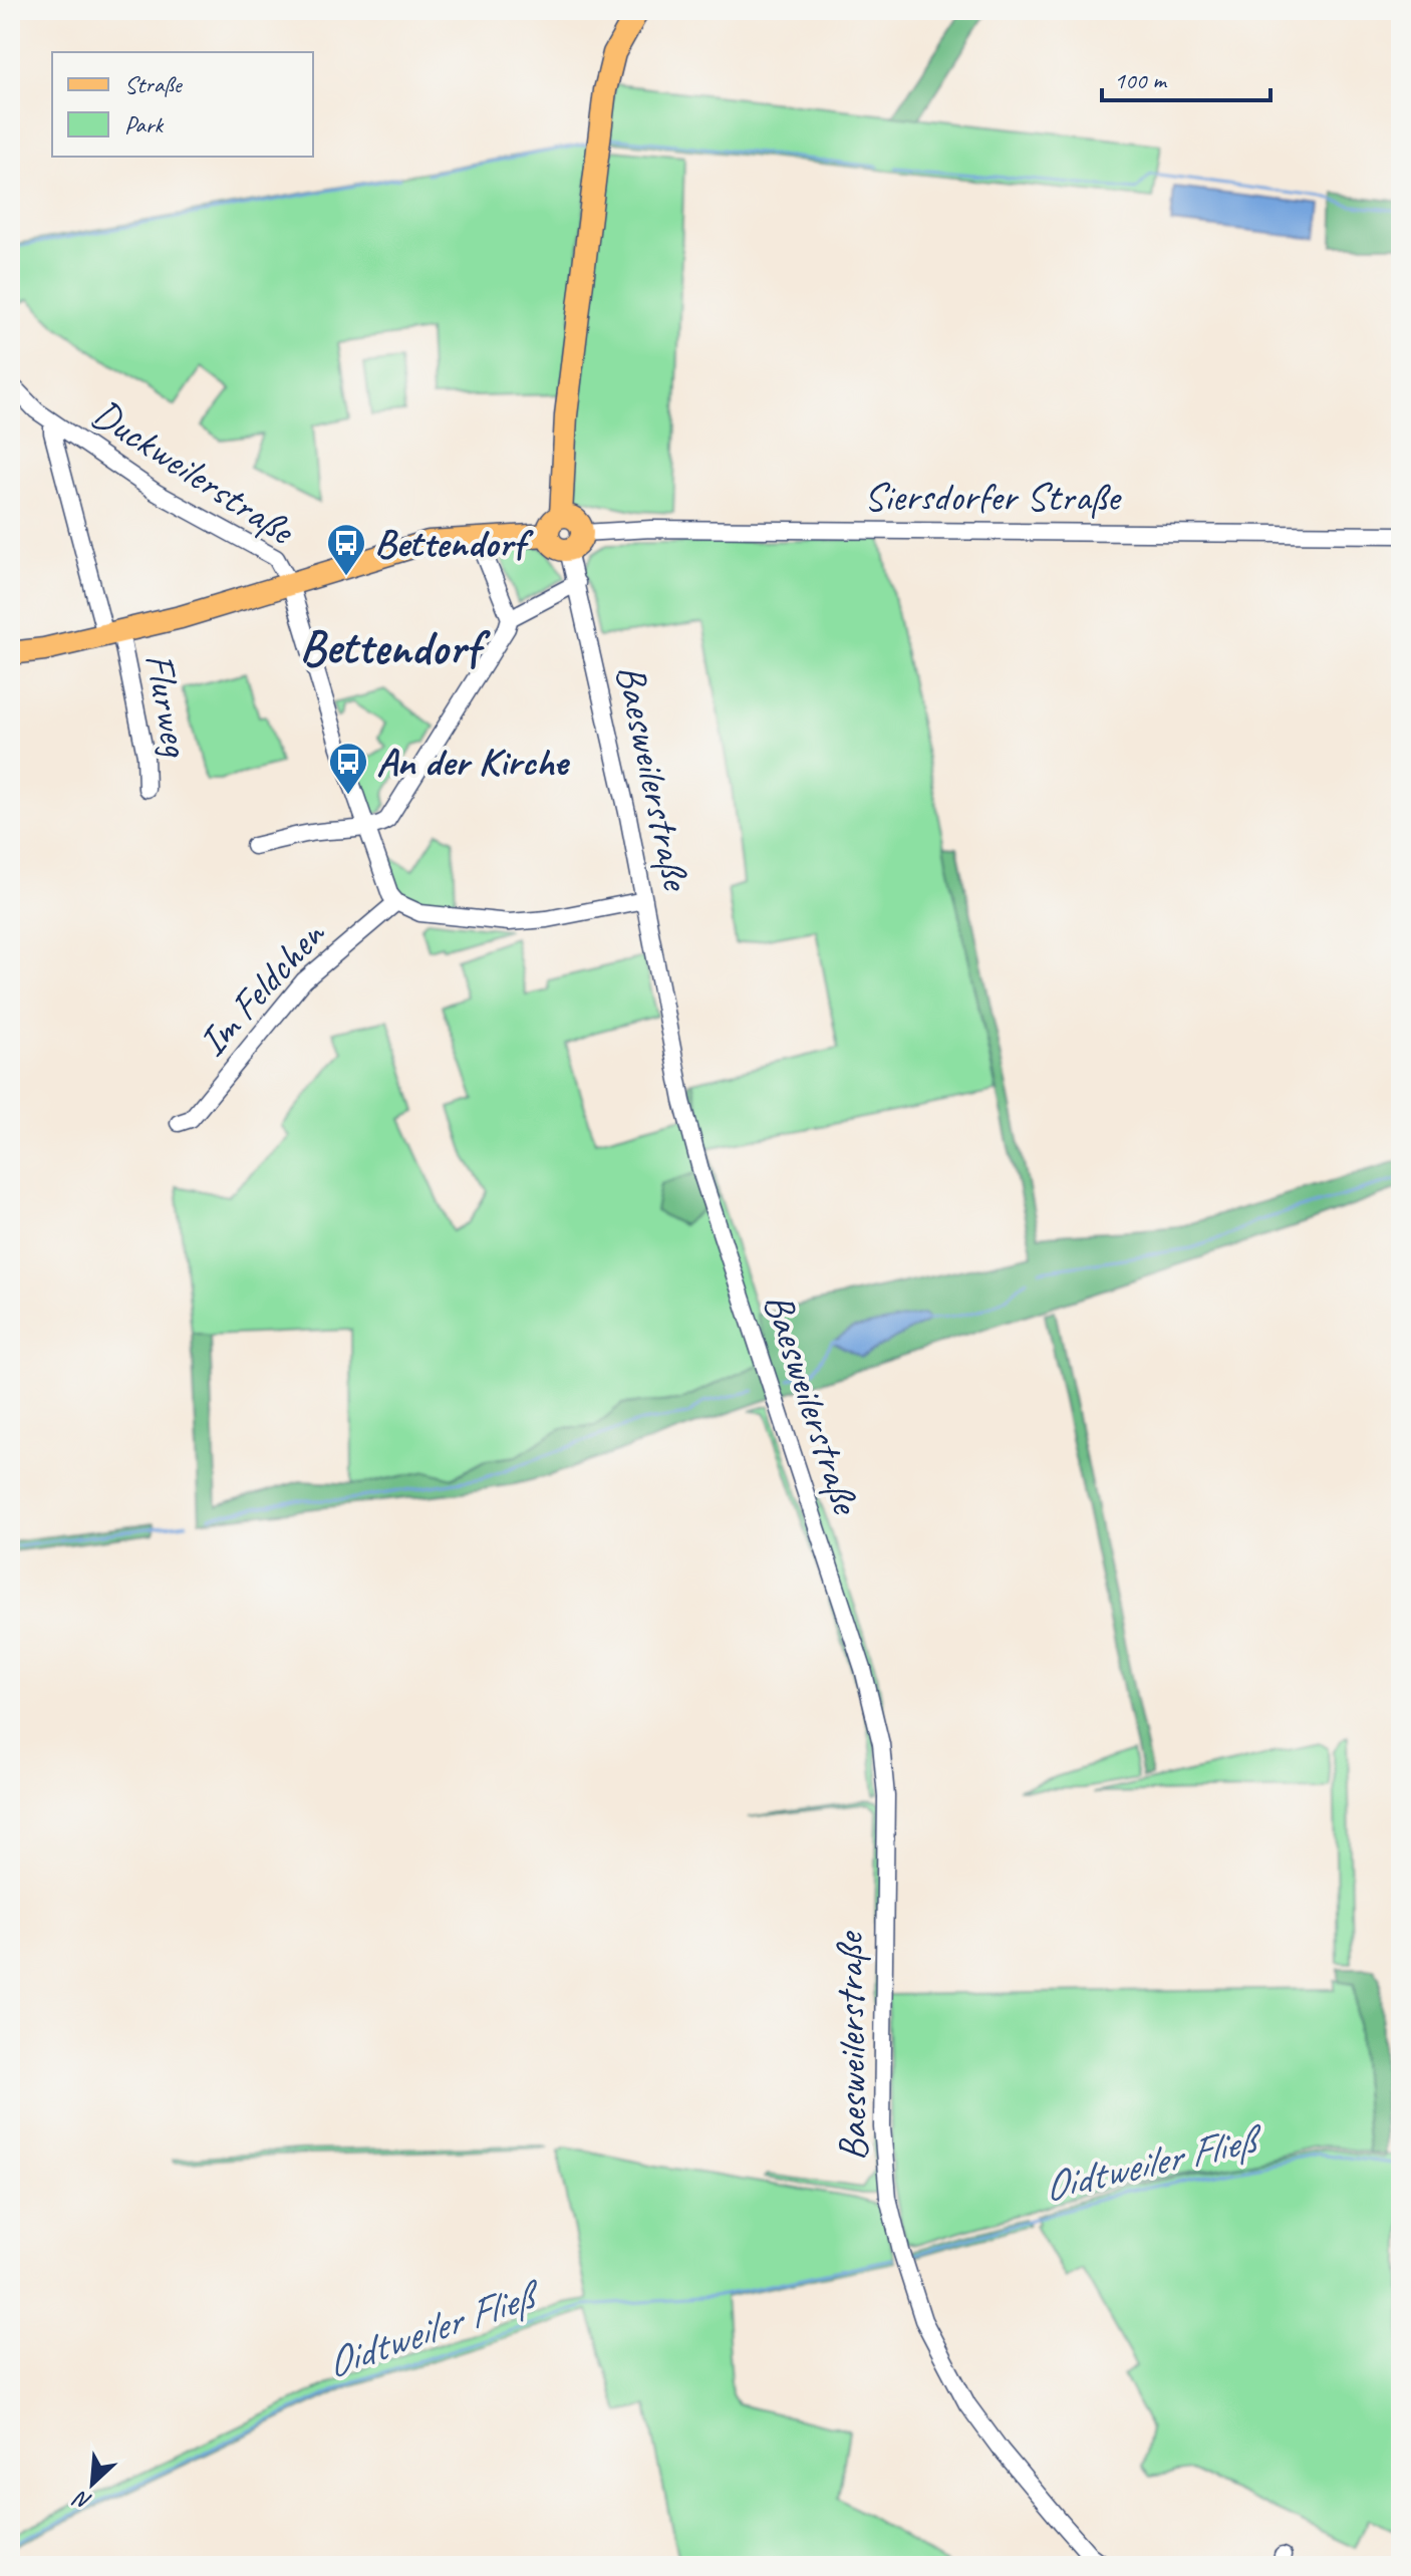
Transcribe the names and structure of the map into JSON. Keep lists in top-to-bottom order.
{
  "streets": {
    "street": [
      "Duckweilerstraße",
      "Siersdorfer Straße",
      "Flurweg",
      "Baesweilerstraße",
      "Im Feldchen"
    ]
  },
  "crossings": [
    ["Duckweilerstraße", "Flurweg"],
    ["Siersdorfer Straße", "Baesweilerstraße"]
  ],
  "districts": ["Bettendorf"],
  "water": ["Oidtweiler Fließ"],
  "places": {
    "bus stop": ["Bettendorf", "An der Kirche"]
  },
  "legend": ["Straße", "Park"],
  "scale_bar": "100 m",
  "north": "bottom left"
}
